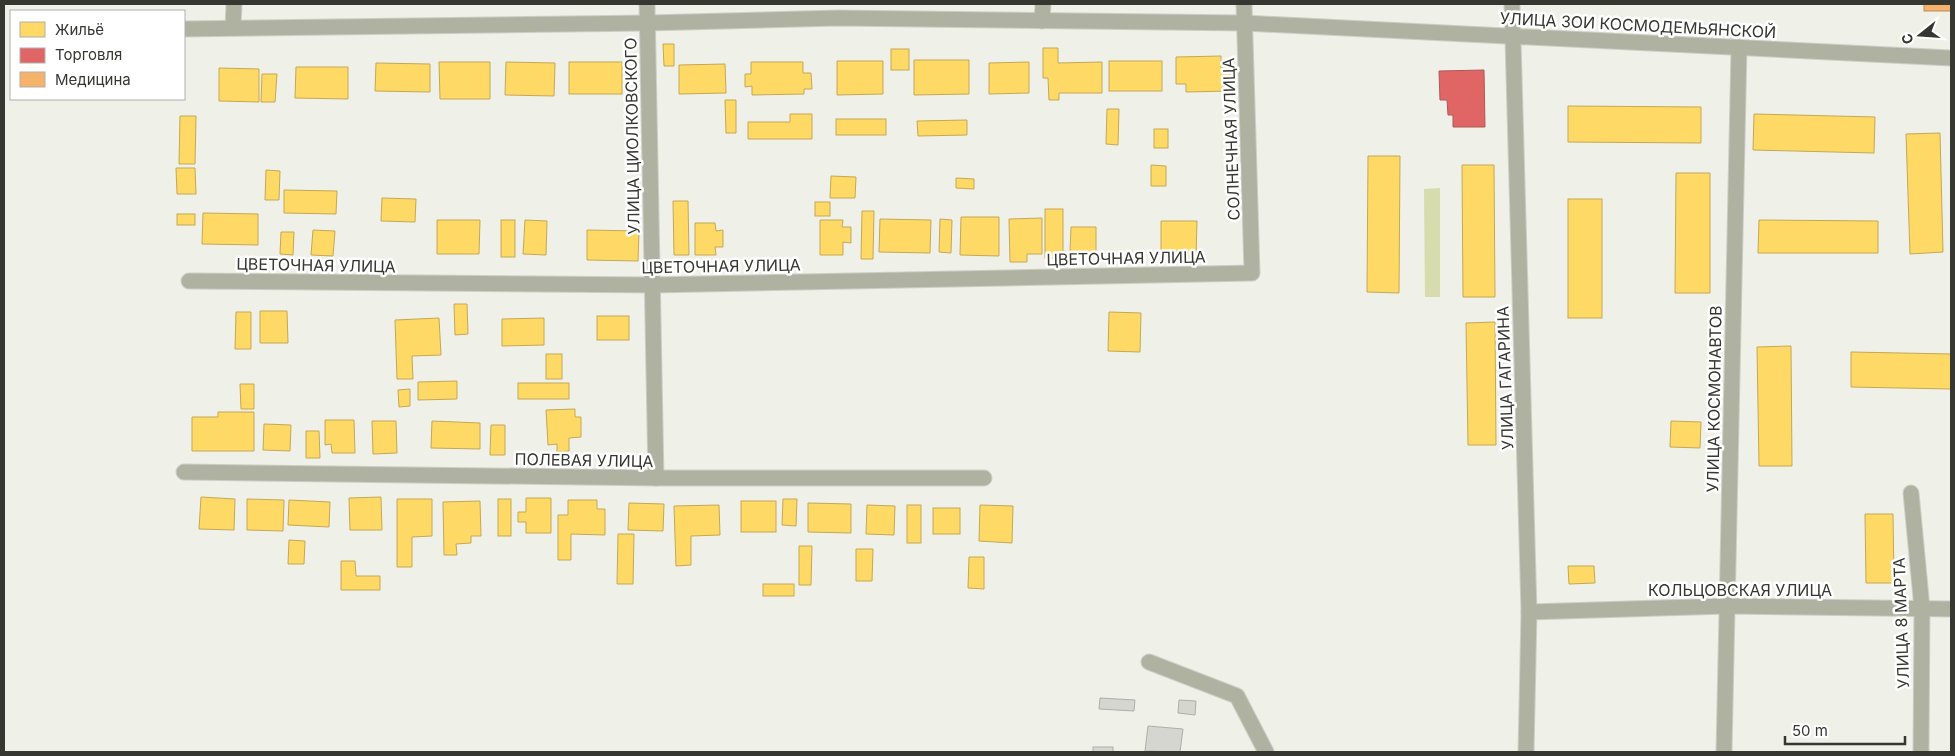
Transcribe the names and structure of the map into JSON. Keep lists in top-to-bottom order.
{
  "streets": {
    "street": [
      "УЛИЦА ЗОИ КОСМОДЕМЬЯНСКОЙ",
      "УЛИЦА ЦИОЛКОВСКОГО",
      "СОЛНЕЧНАЯ УЛИЦА",
      "ЦВЕТОЧНАЯ УЛИЦА",
      "УЛИЦА ГАГАРИНА",
      "УЛИЦА КОСМОНАВТОВ",
      "ПОЛЕВАЯ УЛИЦА",
      "КОЛЬЦОВСКАЯ УЛИЦА",
      "УЛИЦА 8 МАРТА"
    ]
  },
  "crossings": [
    ["УЛИЦА ЗОИ КОСМОДЕМЬЯНСКОЙ", "УЛИЦА ЦИОЛКОВСКОГО"],
    ["УЛИЦА ЗОИ КОСМОДЕМЬЯНСКОЙ", "СОЛНЕЧНАЯ УЛИЦА"],
    ["УЛИЦА ЗОИ КОСМОДЕМЬЯНСКОЙ", "УЛИЦА ГАГАРИНА"],
    ["УЛИЦА ЗОИ КОСМОДЕМЬЯНСКОЙ", "УЛИЦА КОСМОНАВТОВ"],
    ["УЛИЦА ЦИОЛКОВСКОГО", "ЦВЕТОЧНАЯ УЛИЦА"],
    ["УЛИЦА ЦИОЛКОВСКОГО", "ПОЛЕВАЯ УЛИЦА"],
    ["СОЛНЕЧНАЯ УЛИЦА", "ЦВЕТОЧНАЯ УЛИЦА"],
    ["УЛИЦА ГАГАРИНА", "КОЛЬЦОВСКАЯ УЛИЦА"],
    ["УЛИЦА КОСМОНАВТОВ", "КОЛЬЦОВСКАЯ УЛИЦА"],
    ["КОЛЬЦОВСКАЯ УЛИЦА", "УЛИЦА 8 МАРТА"]
  ],
  "legend": ["Жильё", "Торговля", "Медицина"],
  "scale_bar": "50 m",
  "north": "left"
}
